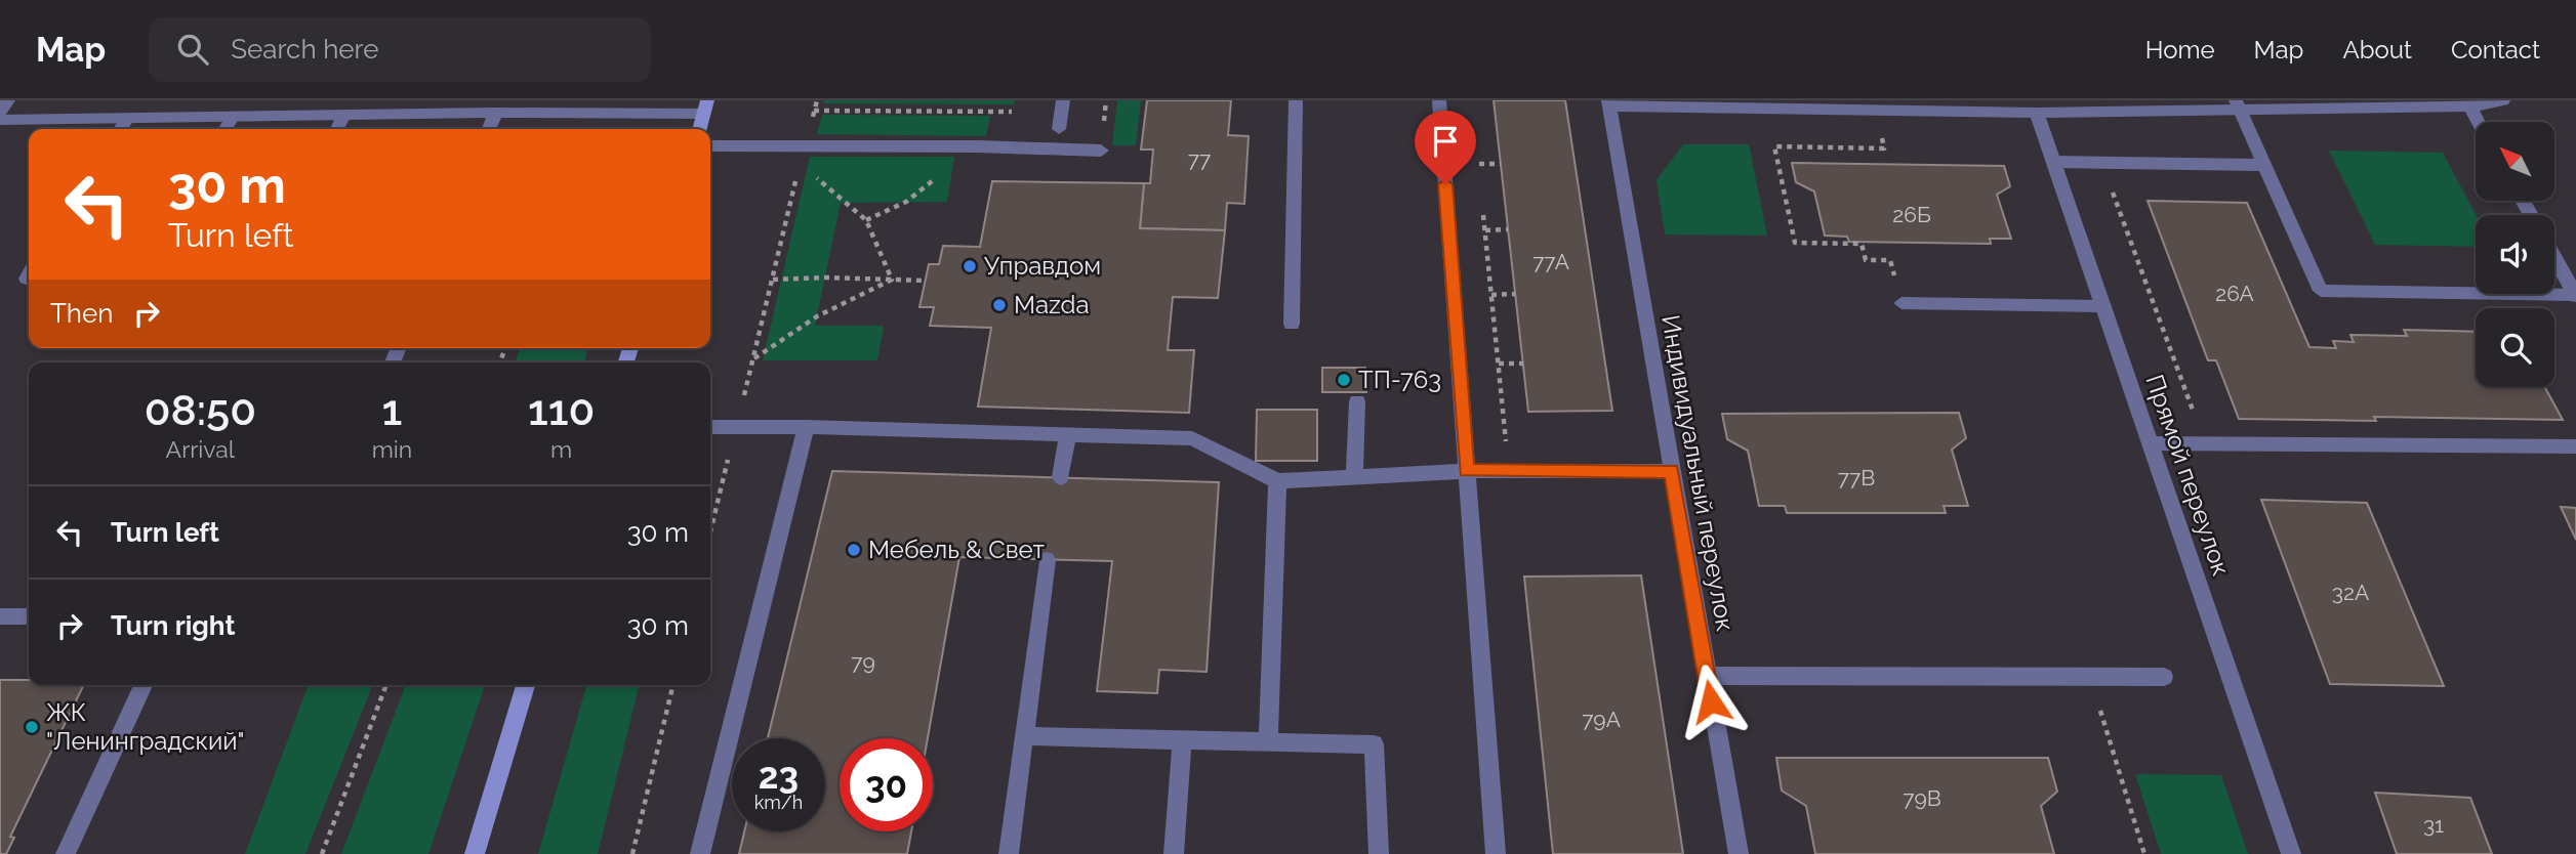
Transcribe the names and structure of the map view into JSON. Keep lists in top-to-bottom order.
{
  "streets": {
    "street": ["Индивидуальный переулок", "Прямой переулок"]
  },
  "places": [
    "Управдом",
    "Mazda",
    "ТП-763",
    "Мебель & Свет",
    "ЖК \"Ленинградский\""
  ],
  "house_numbers": [
    "77",
    "26Б",
    "77А",
    "26А",
    "77В",
    "32А",
    "79",
    "79А",
    "79В",
    "31"
  ],
  "north": "top left",
  "page": {
    "header": "Map",
    "search": "Search here",
    "nav": [
      "Home",
      "Map",
      "About",
      "Contact"
    ],
    "turn": ["30 m", "Turn left"],
    "then": "Then",
    "eta": [
      "08:50",
      "Arrival",
      "1",
      "min",
      "110",
      "m"
    ],
    "list": [
      {
        "name": "Turn left",
        "value": "30 m"
      },
      {
        "name": "Turn right",
        "value": "30 m"
      }
    ],
    "speed": "23 km/h",
    "limit": "30"
  }
}
